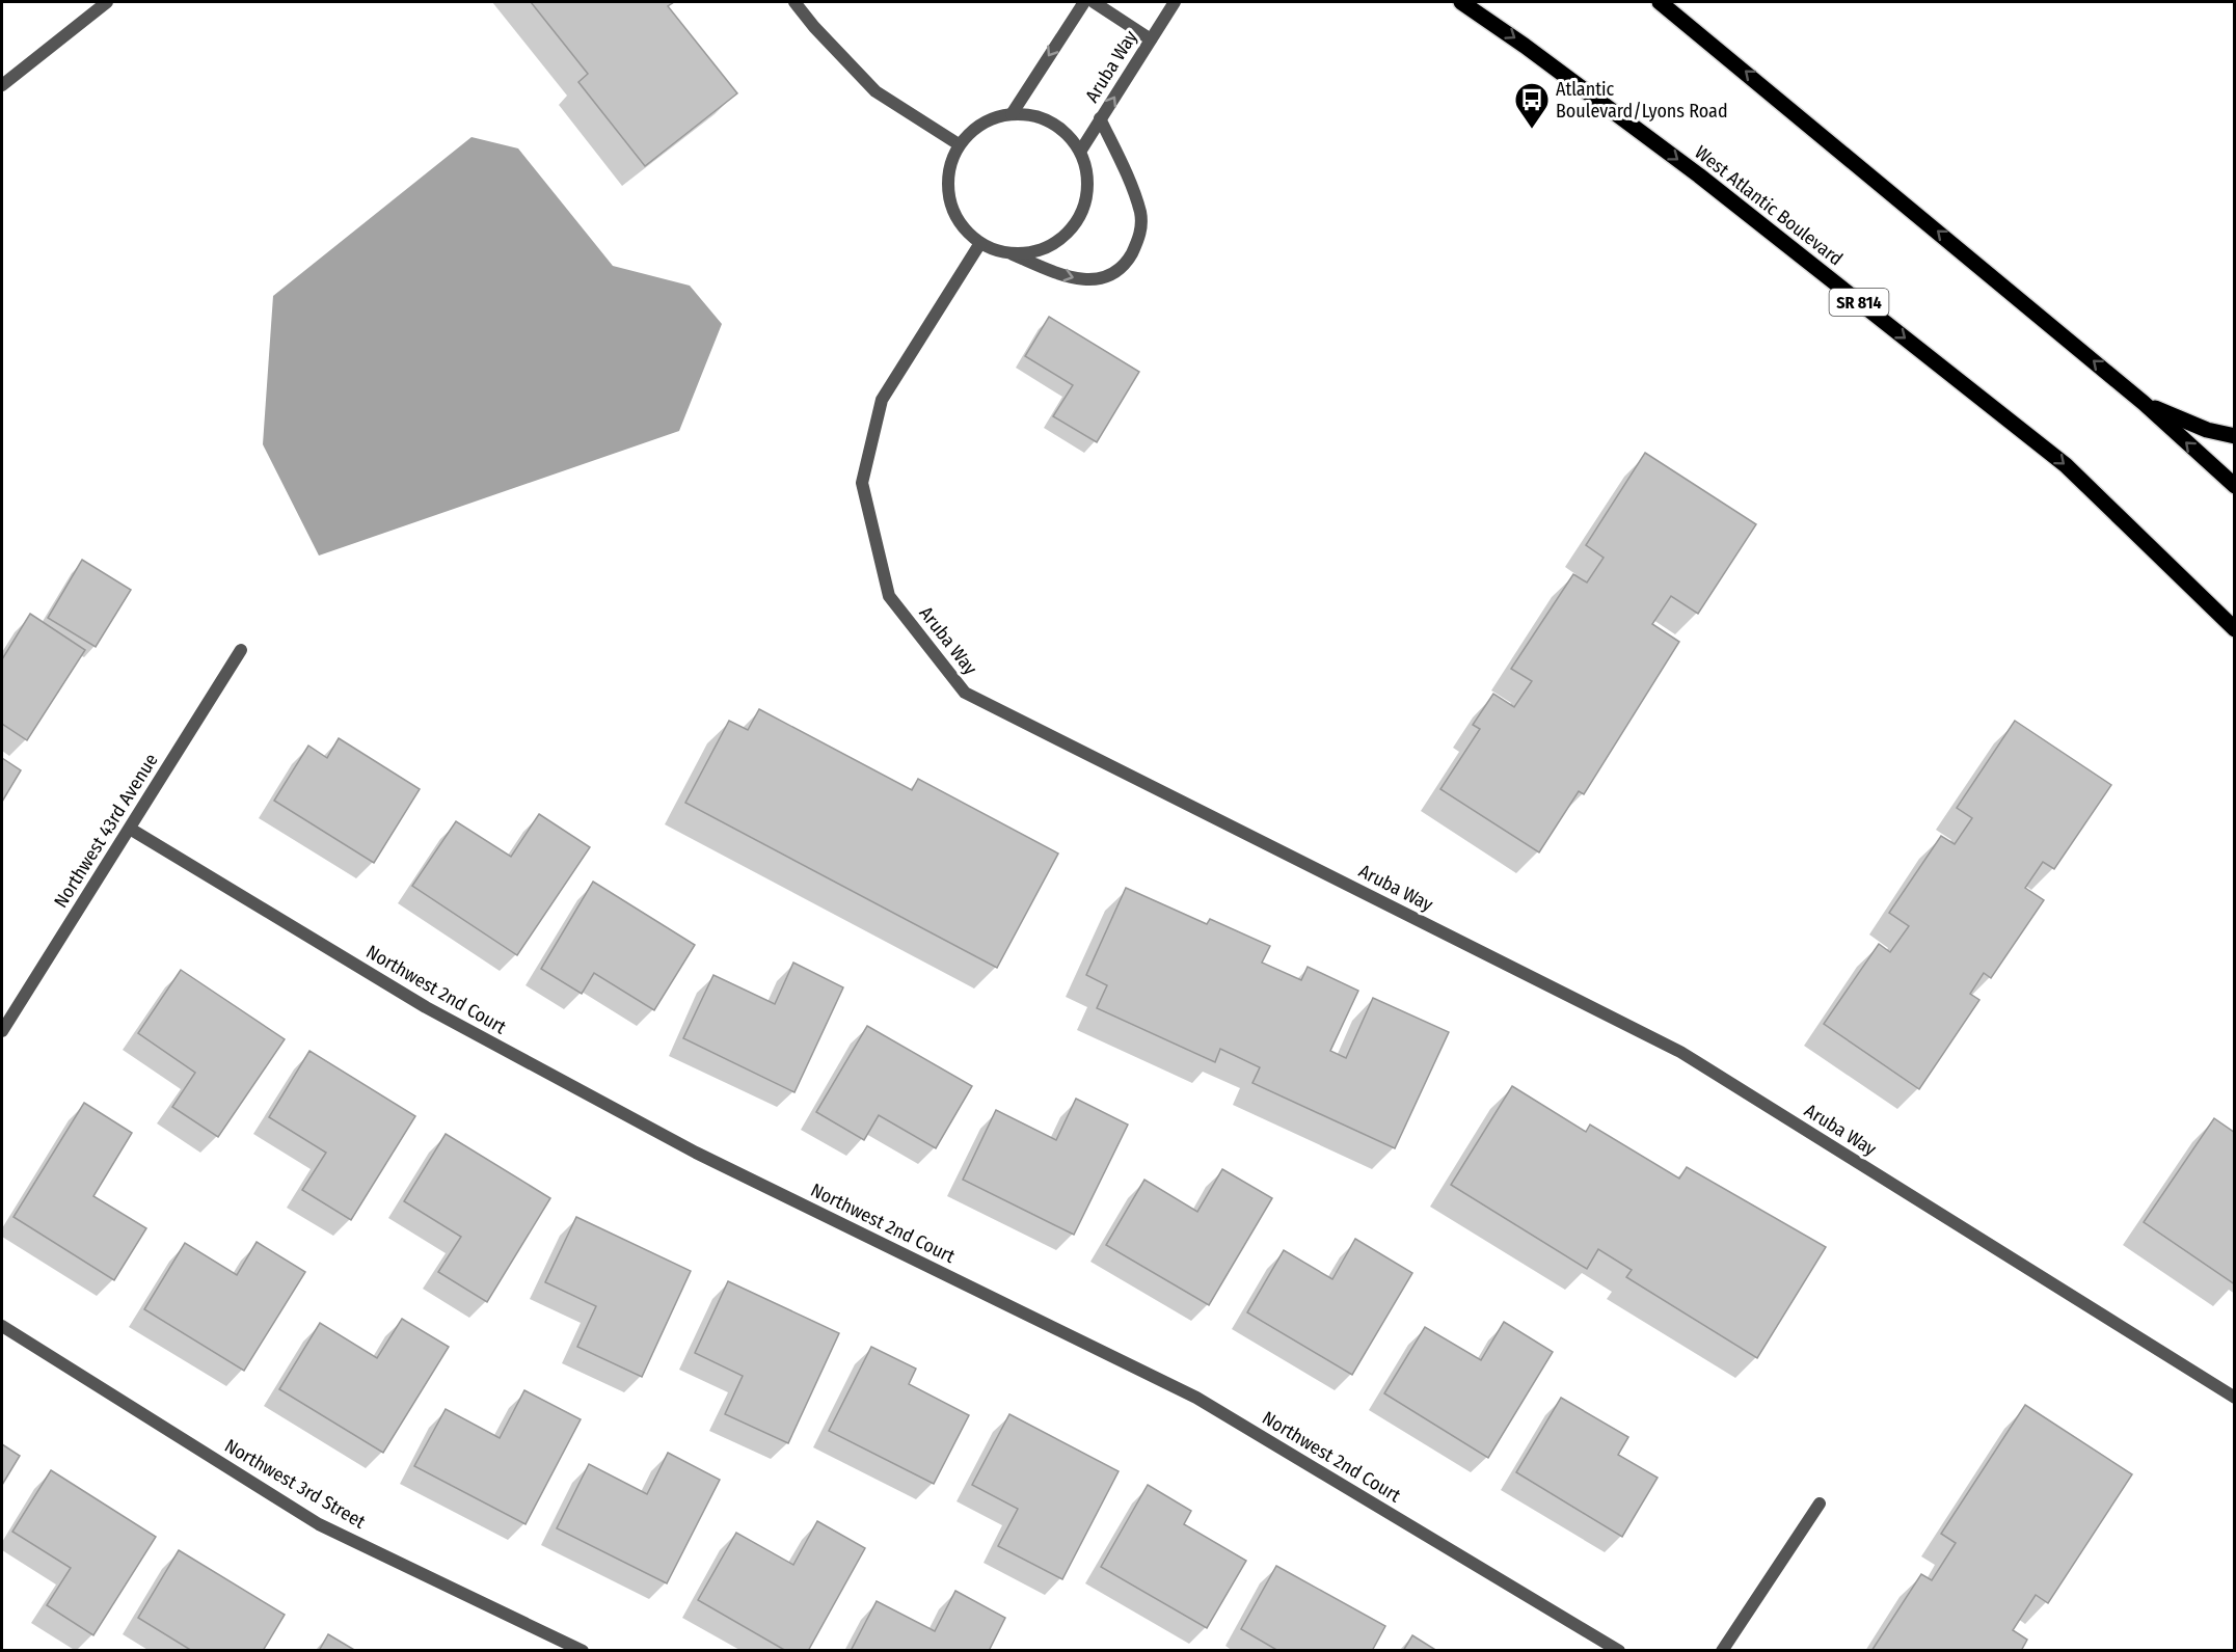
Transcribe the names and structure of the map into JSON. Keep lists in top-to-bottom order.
{
  "streets": {
    "main road": ["West Atlantic Boulevard", "SR 814"],
    "street": [
      "Aruba Way",
      "Northwest 43rd Avenue",
      "Northwest 2nd Court",
      "Northwest 3rd Street"
    ]
  },
  "crossings": [
    ["Northwest 43rd Avenue", "Northwest 2nd Court"]
  ],
  "places": {
    "bus stop": ["Atlantic Boulevard/Lyons Road"]
  }
}
